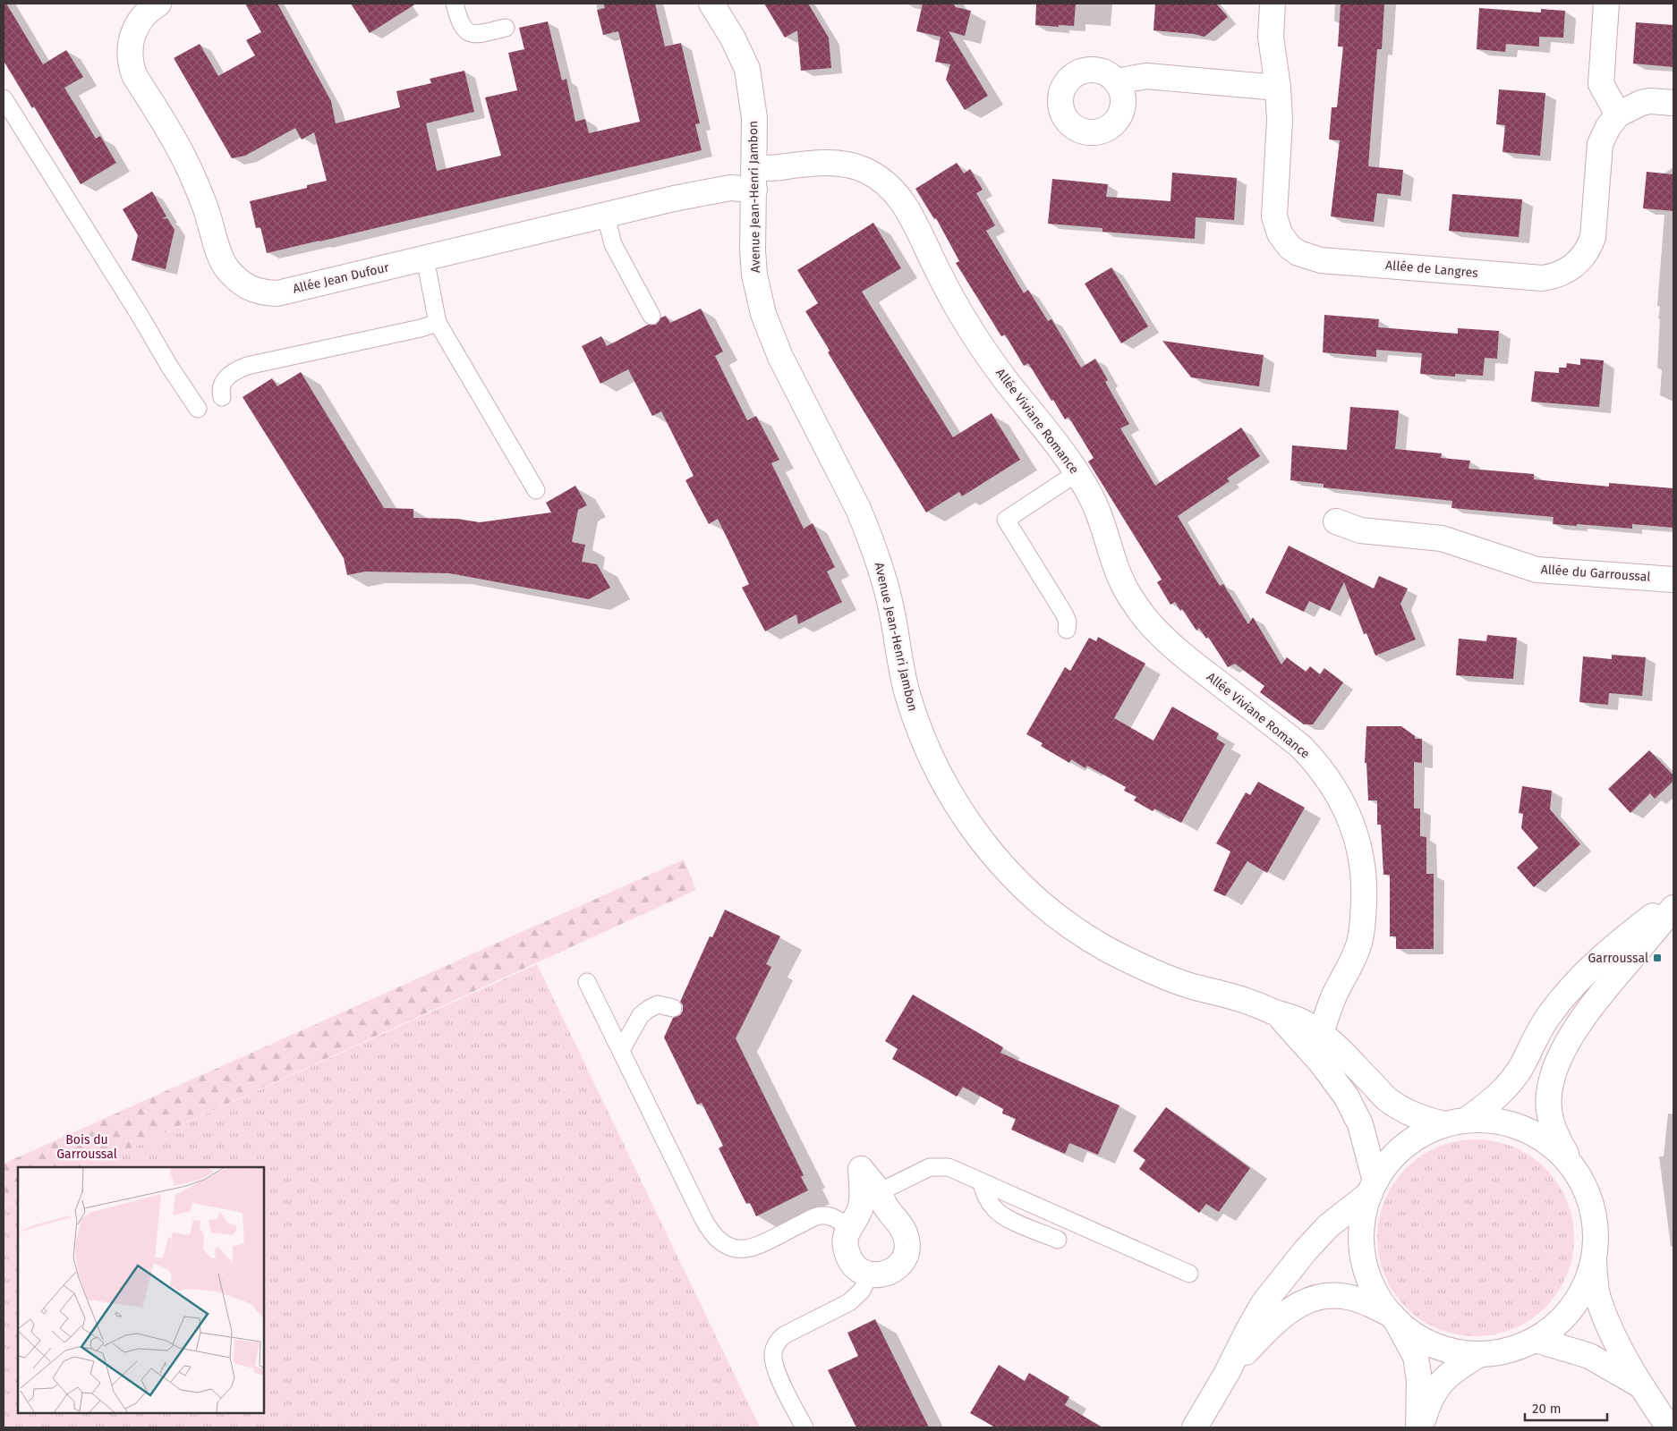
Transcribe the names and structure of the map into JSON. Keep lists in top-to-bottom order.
{
  "streets": {
    "street": [
      "Avenue Jean-Henri Jambon",
      "Allée de Langres",
      "Allée Jean Dufour",
      "Allée Viviane Romance",
      "Allée du Garroussal"
    ]
  },
  "crossings": [
    ["Avenue Jean-Henri Jambon", "Allée Jean Dufour"],
    ["Avenue Jean-Henri Jambon", "Allée Viviane Romance"],
    ["Allée Jean Dufour", "Allée Viviane Romance"]
  ],
  "parks": ["Bois du Garroussal"],
  "places": {
    "transit": ["Garroussal"]
  },
  "scale_bar": "20 m"
}
